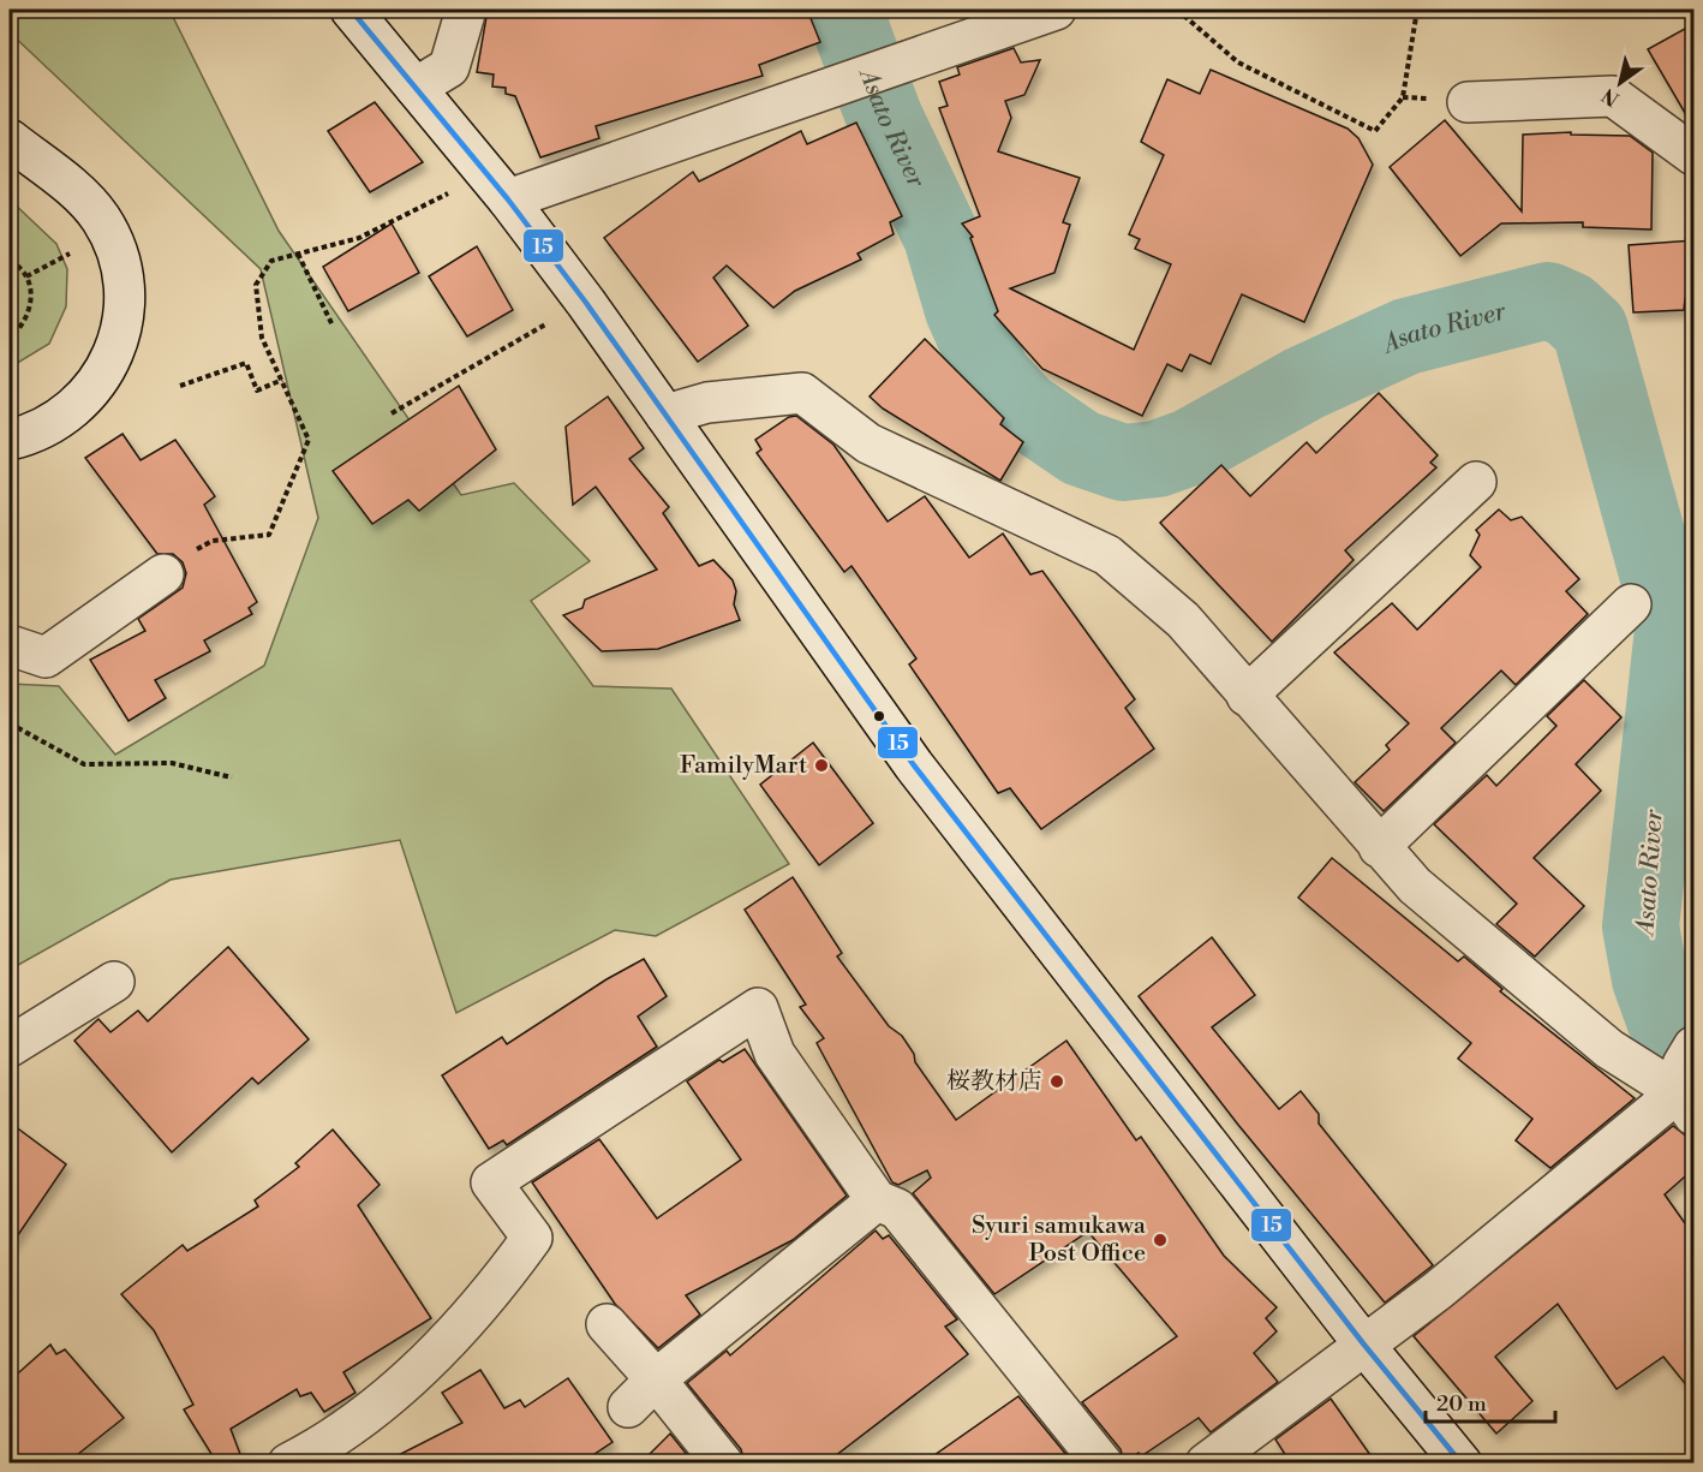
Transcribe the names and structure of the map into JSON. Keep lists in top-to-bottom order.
{
  "water": ["Asato River"],
  "places": ["FamilyMart", "桜教材店", "Syuri samukawa Post Office"],
  "lines": ["transit line 15"],
  "scale_bar": "20 m",
  "north": "bottom left"
}
